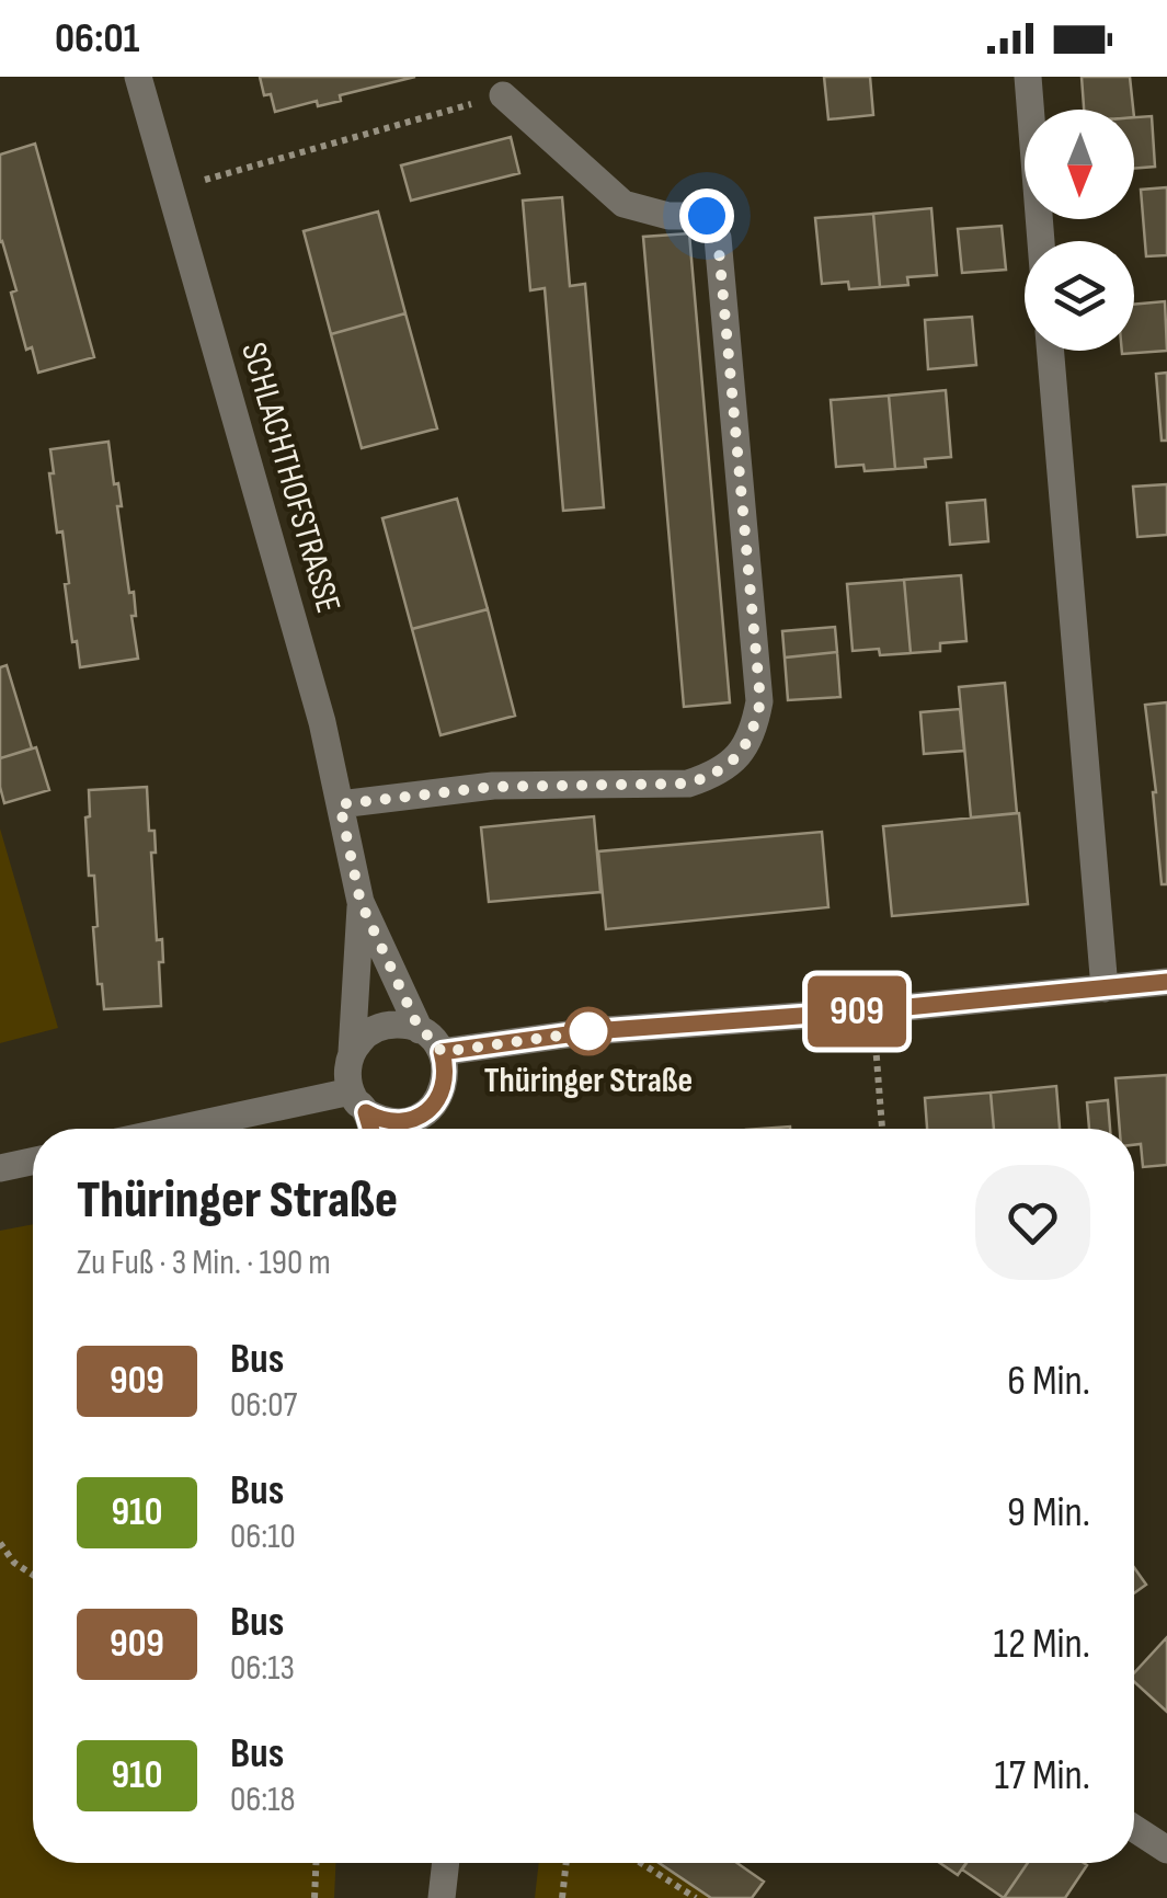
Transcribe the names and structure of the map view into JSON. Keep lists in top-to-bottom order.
{
  "streets": {
    "street": ["SCHLACHTHOFSTRASSE"]
  },
  "places": ["Thüringer Straße"],
  "lines": ["bus line 909"],
  "north": "bottom",
  "page": {
    "status": "06:01",
    "on_map": "909",
    "heading": ["Thüringer Straße", "Zu Fuß · 3 Min. · 190 m"],
    "list": [
      {
        "mark": "909",
        "name": "Bus",
        "note": "06:07",
        "value": "6 Min."
      },
      {
        "mark": "910",
        "name": "Bus",
        "note": "06:10",
        "value": "9 Min."
      },
      {
        "mark": "909",
        "name": "Bus",
        "note": "06:13",
        "value": "12 Min."
      },
      {
        "mark": "910",
        "name": "Bus",
        "note": "06:18",
        "value": "17 Min."
      }
    ]
  }
}
